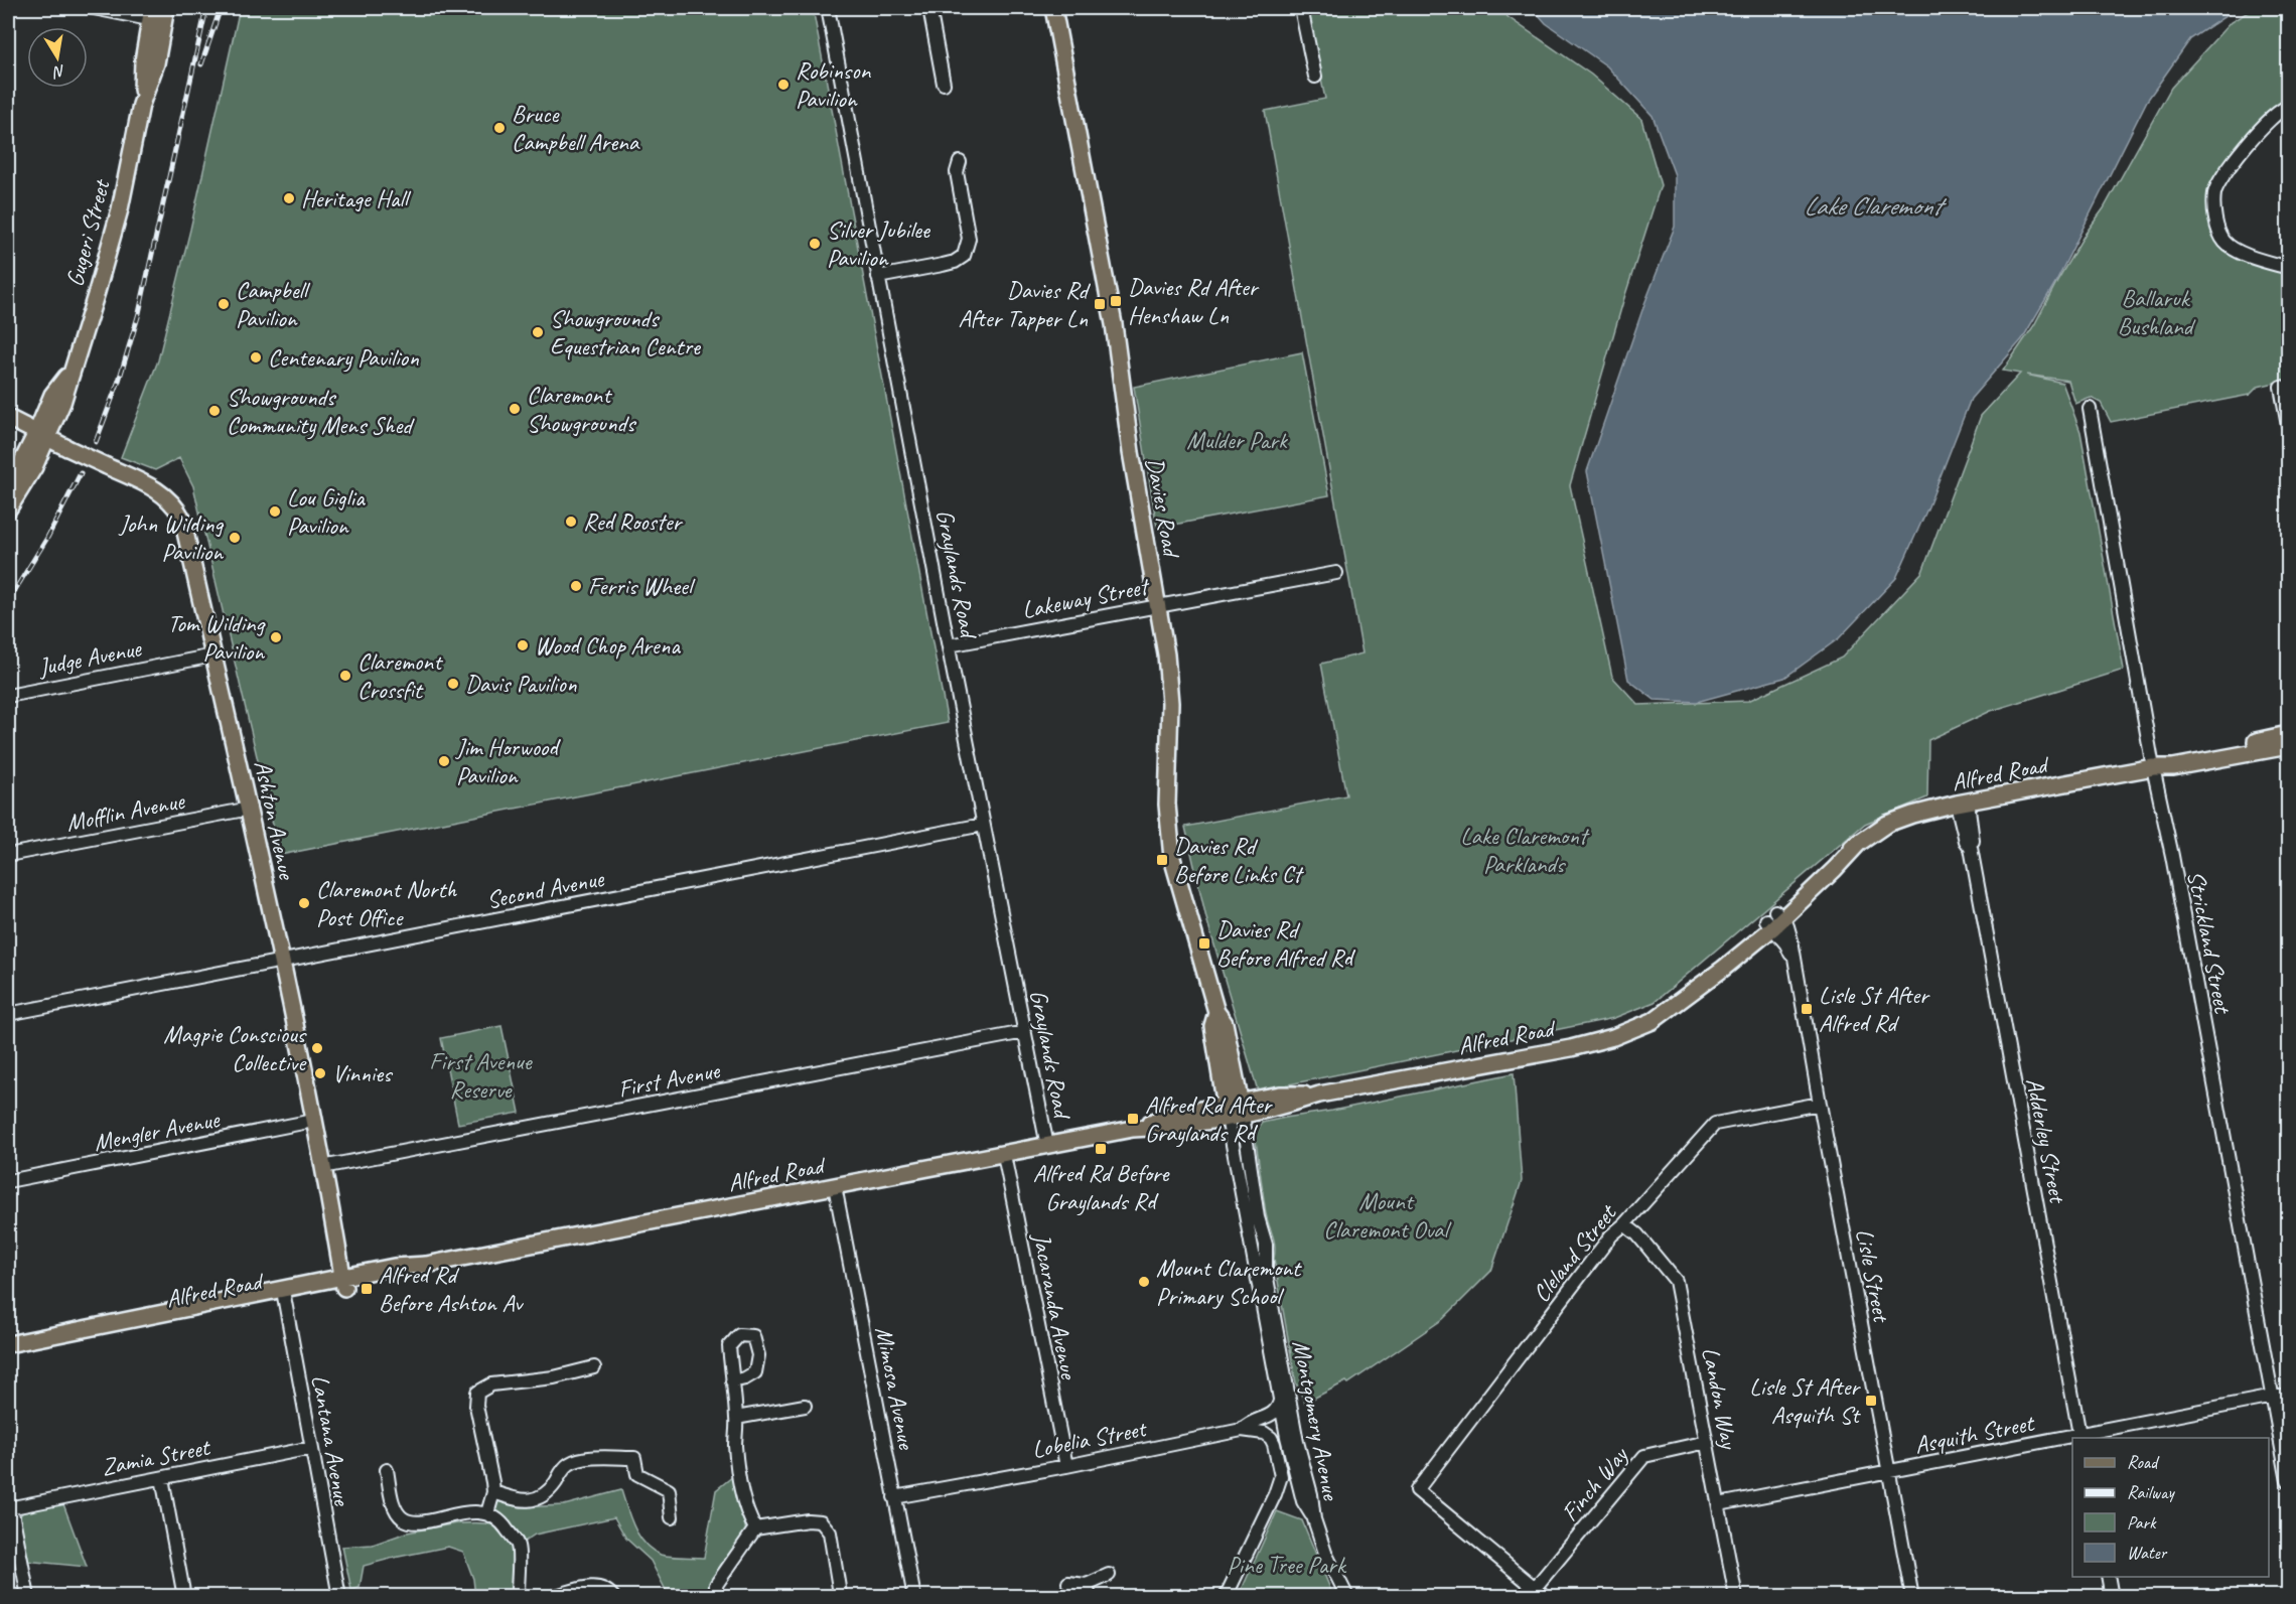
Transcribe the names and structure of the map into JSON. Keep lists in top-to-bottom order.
{
  "streets": {
    "main road": [
      "Gugeri Street",
      "Davies Road",
      "Alfred Road",
      "Ashton Avenue"
    ],
    "street": [
      "Graylands Road",
      "Lakeway Street",
      "Judge Avenue",
      "Mofflin Avenue",
      "Second Avenue",
      "Strickland Street",
      "First Avenue",
      "Mengler Avenue",
      "Adderley Street",
      "Cleland Street",
      "Lisle Street",
      "Jacaranda Avenue",
      "Mimosa Avenue",
      "Landon Way",
      "Montgomery Avenue",
      "Asquith Street",
      "Lobelia Street",
      "Lantana Avenue",
      "Zamia Street",
      "Finch Way"
    ]
  },
  "crossings": [
    ["Gugeri Street", "Ashton Avenue"],
    ["Davies Road", "Lakeway Street"],
    ["Davies Road", "Alfred Road"],
    ["Davies Road", "Montgomery Avenue"],
    ["Graylands Road", "Lakeway Street"],
    ["Graylands Road", "Alfred Road"],
    ["Graylands Road", "Second Avenue"],
    ["Graylands Road", "First Avenue"],
    ["Judge Avenue", "Ashton Avenue"],
    ["Alfred Road", "Ashton Avenue"],
    ["Alfred Road", "Strickland Street"],
    ["Alfred Road", "Adderley Street"],
    ["Alfred Road", "Lisle Street"],
    ["Alfred Road", "Jacaranda Avenue"],
    ["Alfred Road", "Mimosa Avenue"],
    ["Alfred Road", "Montgomery Avenue"],
    ["Alfred Road", "Lantana Avenue"],
    ["Mofflin Avenue", "Ashton Avenue"],
    ["Ashton Avenue", "Second Avenue"],
    ["Ashton Avenue", "First Avenue"],
    ["Ashton Avenue", "Mengler Avenue"],
    ["Strickland Street", "Asquith Street"],
    ["Adderley Street", "Asquith Street"],
    ["Cleland Street", "Lisle Street"],
    ["Cleland Street", "Landon Way"],
    ["Cleland Street", "Finch Way"],
    ["Lisle Street", "Asquith Street"],
    ["Jacaranda Avenue", "Lobelia Street"],
    ["Mimosa Avenue", "Lobelia Street"],
    ["Landon Way", "Asquith Street"],
    ["Landon Way", "Finch Way"],
    ["Montgomery Avenue", "Lobelia Street"],
    ["Lantana Avenue", "Zamia Street"]
  ],
  "water": ["Lake Claremont"],
  "parks": [
    "Ballaruk Bushland",
    "Mulder Park",
    "Lake Claremont Parklands",
    "First Avenue Reserve",
    "Mount Claremont Oval",
    "Pine Tree Park"
  ],
  "places": {
    "other": [
      "Robinson Pavilion",
      "Bruce Campbell Arena",
      "Heritage Hall",
      "Silver Jubilee Pavilion",
      "Campbell Pavilion",
      "Showgrounds Equestrian Centre",
      "Centenary Pavilion",
      "Claremont Showgrounds",
      "Showgrounds Community Mens Shed",
      "Lou Giglia Pavilion",
      "Red Rooster",
      "John Wilding Pavilion",
      "Ferris Wheel",
      "Tom Wilding Pavilion",
      "Wood Chop Arena",
      "Claremont Crossfit",
      "Davis Pavilion",
      "Jim Horwood Pavilion",
      "Claremont North Post Office",
      "Magpie Conscious Collective",
      "Vinnies",
      "Mount Claremont Primary School"
    ],
    "transit": [
      "Davies Rd After Henshaw Ln",
      "Davies Rd After Tapper Ln",
      "Davies Rd Before Links Ct",
      "Davies Rd Before Alfred Rd",
      "Lisle St After Alfred Rd",
      "Alfred Rd After Graylands Rd",
      "Alfred Rd Before Graylands Rd",
      "Alfred Rd Before Ashton Av",
      "Lisle St After Asquith St"
    ]
  },
  "legend": [
    "Road",
    "Railway",
    "Park",
    "Water"
  ],
  "north": "bottom"
}
